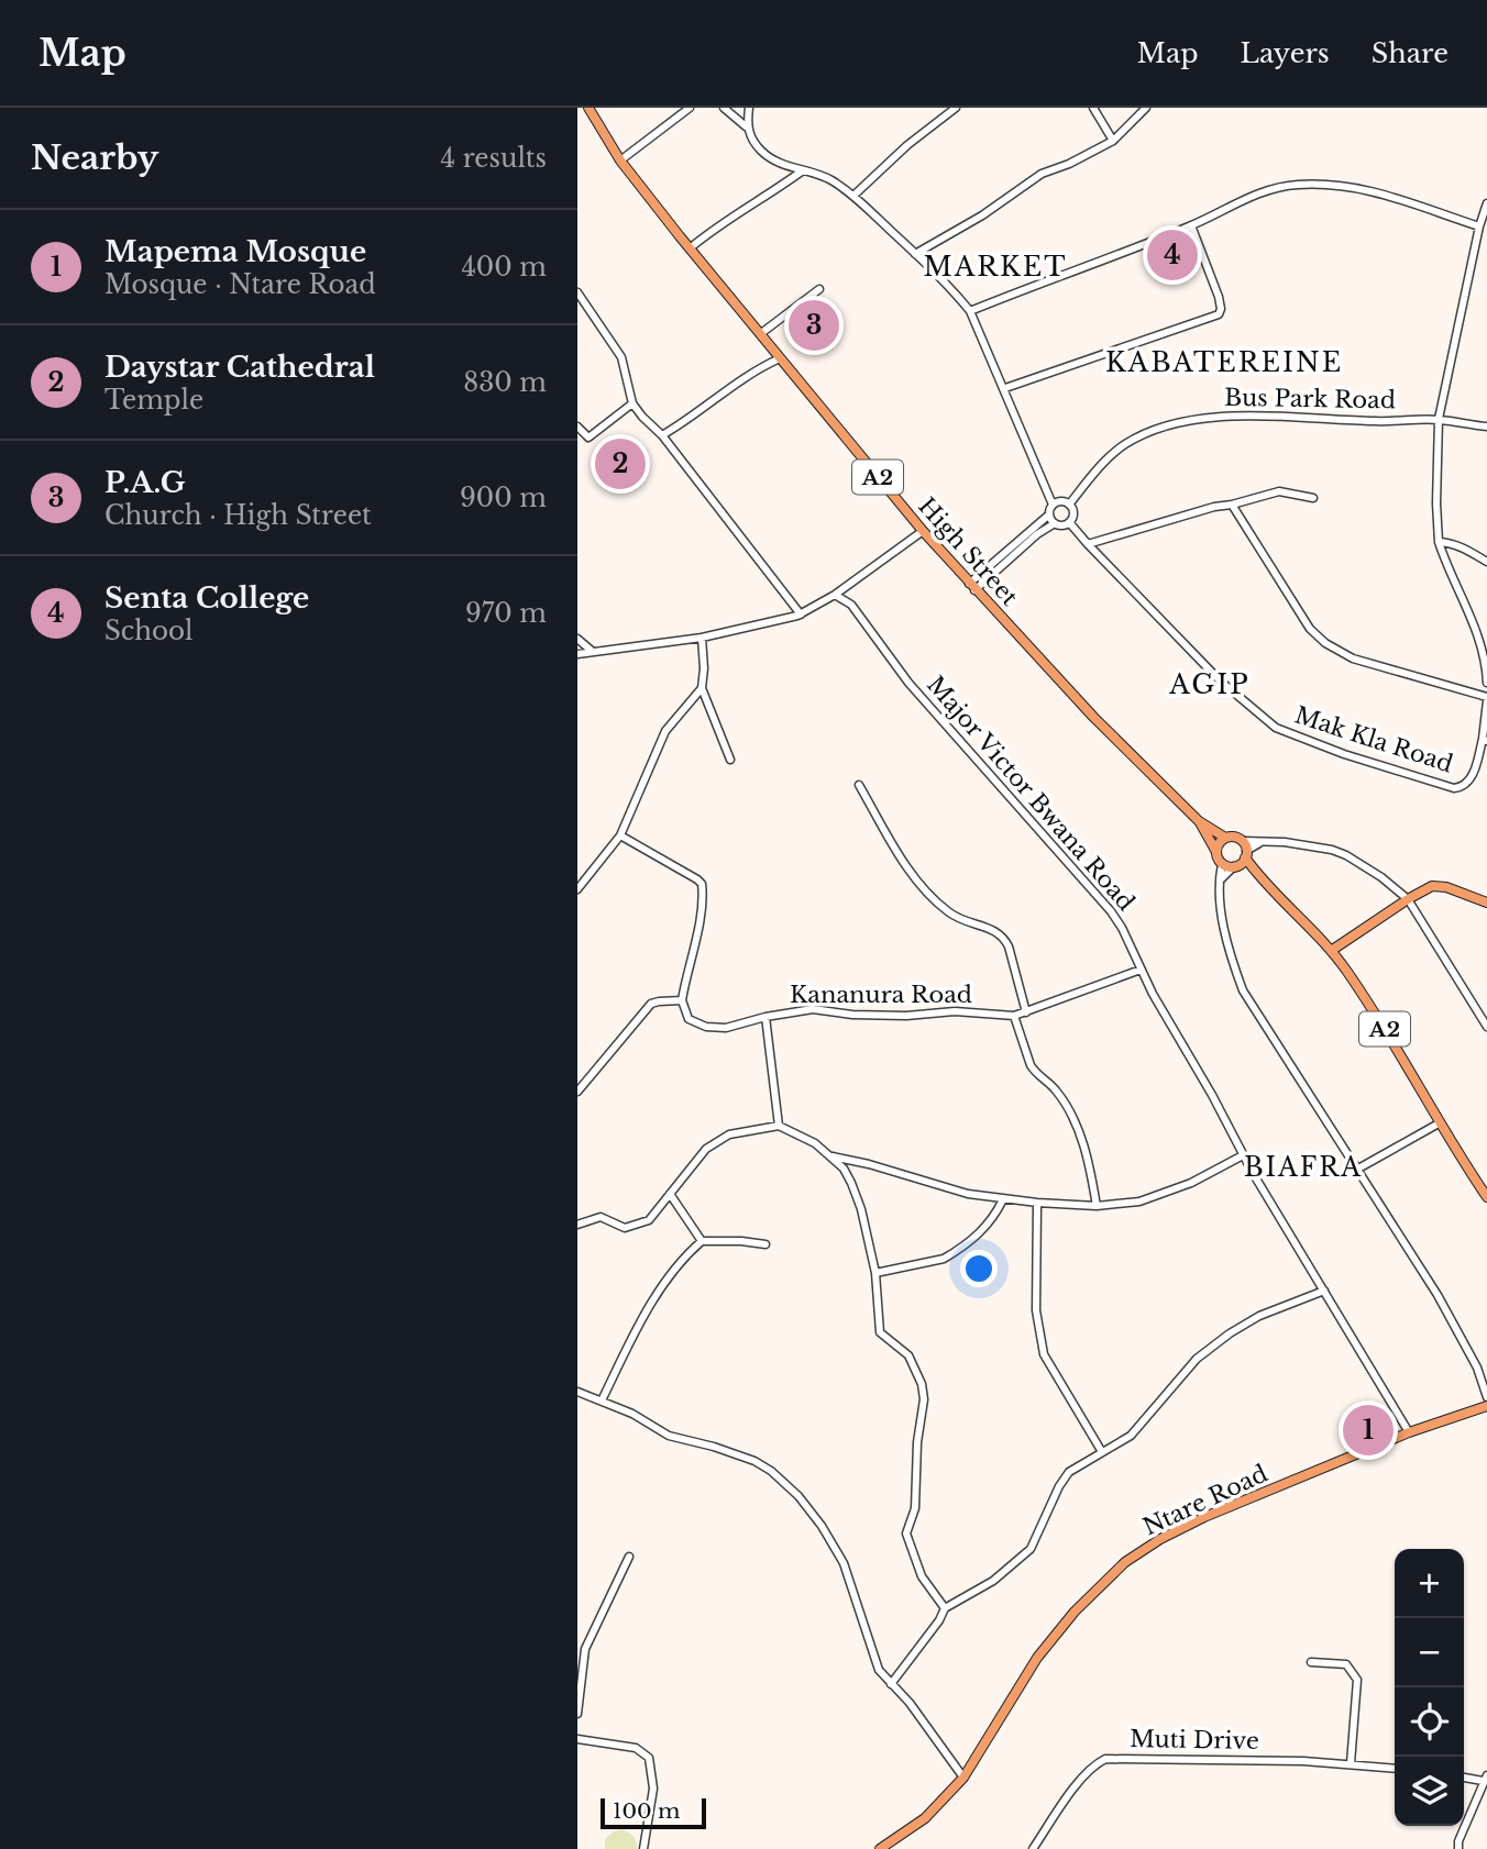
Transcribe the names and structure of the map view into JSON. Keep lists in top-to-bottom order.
{
  "streets": {
    "main road": ["A2", "High Street", "Ntare Road"],
    "street": [
      "Bus Park Road",
      "Mak Kla Road",
      "Major Victor Bwana Road",
      "Kananura Road",
      "Muti Drive"
    ]
  },
  "crossings": [
    ["Bus Park Road", "Mak Kla Road"],
    ["A2", "High Street"],
    ["Major Victor Bwana Road", "Kananura Road"],
    ["Major Victor Bwana Road", "Ntare Road"]
  ],
  "districts": [
    "MARKET",
    "KABATEREINE",
    "AGIP",
    "BIAFRA"
  ],
  "scale_bar": "100 m",
  "page": {
    "header": "Map",
    "nav": ["Map", "Layers", "Share"],
    "heading": ["Nearby", "4 results"],
    "list": [
      {
        "mark": "1",
        "name": "Mapema Mosque",
        "note": "Mosque · Ntare Road",
        "value": "400 m"
      },
      {
        "mark": "2",
        "name": "Daystar Cathedral",
        "note": "Temple",
        "value": "830 m"
      },
      {
        "mark": "3",
        "name": "P.A.G",
        "note": "Church · High Street",
        "value": "900 m"
      },
      {
        "mark": "4",
        "name": "Senta College",
        "note": "School",
        "value": "970 m"
      }
    ],
    "pins": [
      "4",
      "3",
      "2",
      "1"
    ],
    "map_buttons": ["+", "−"],
    "scale": "100 m"
  }
}
